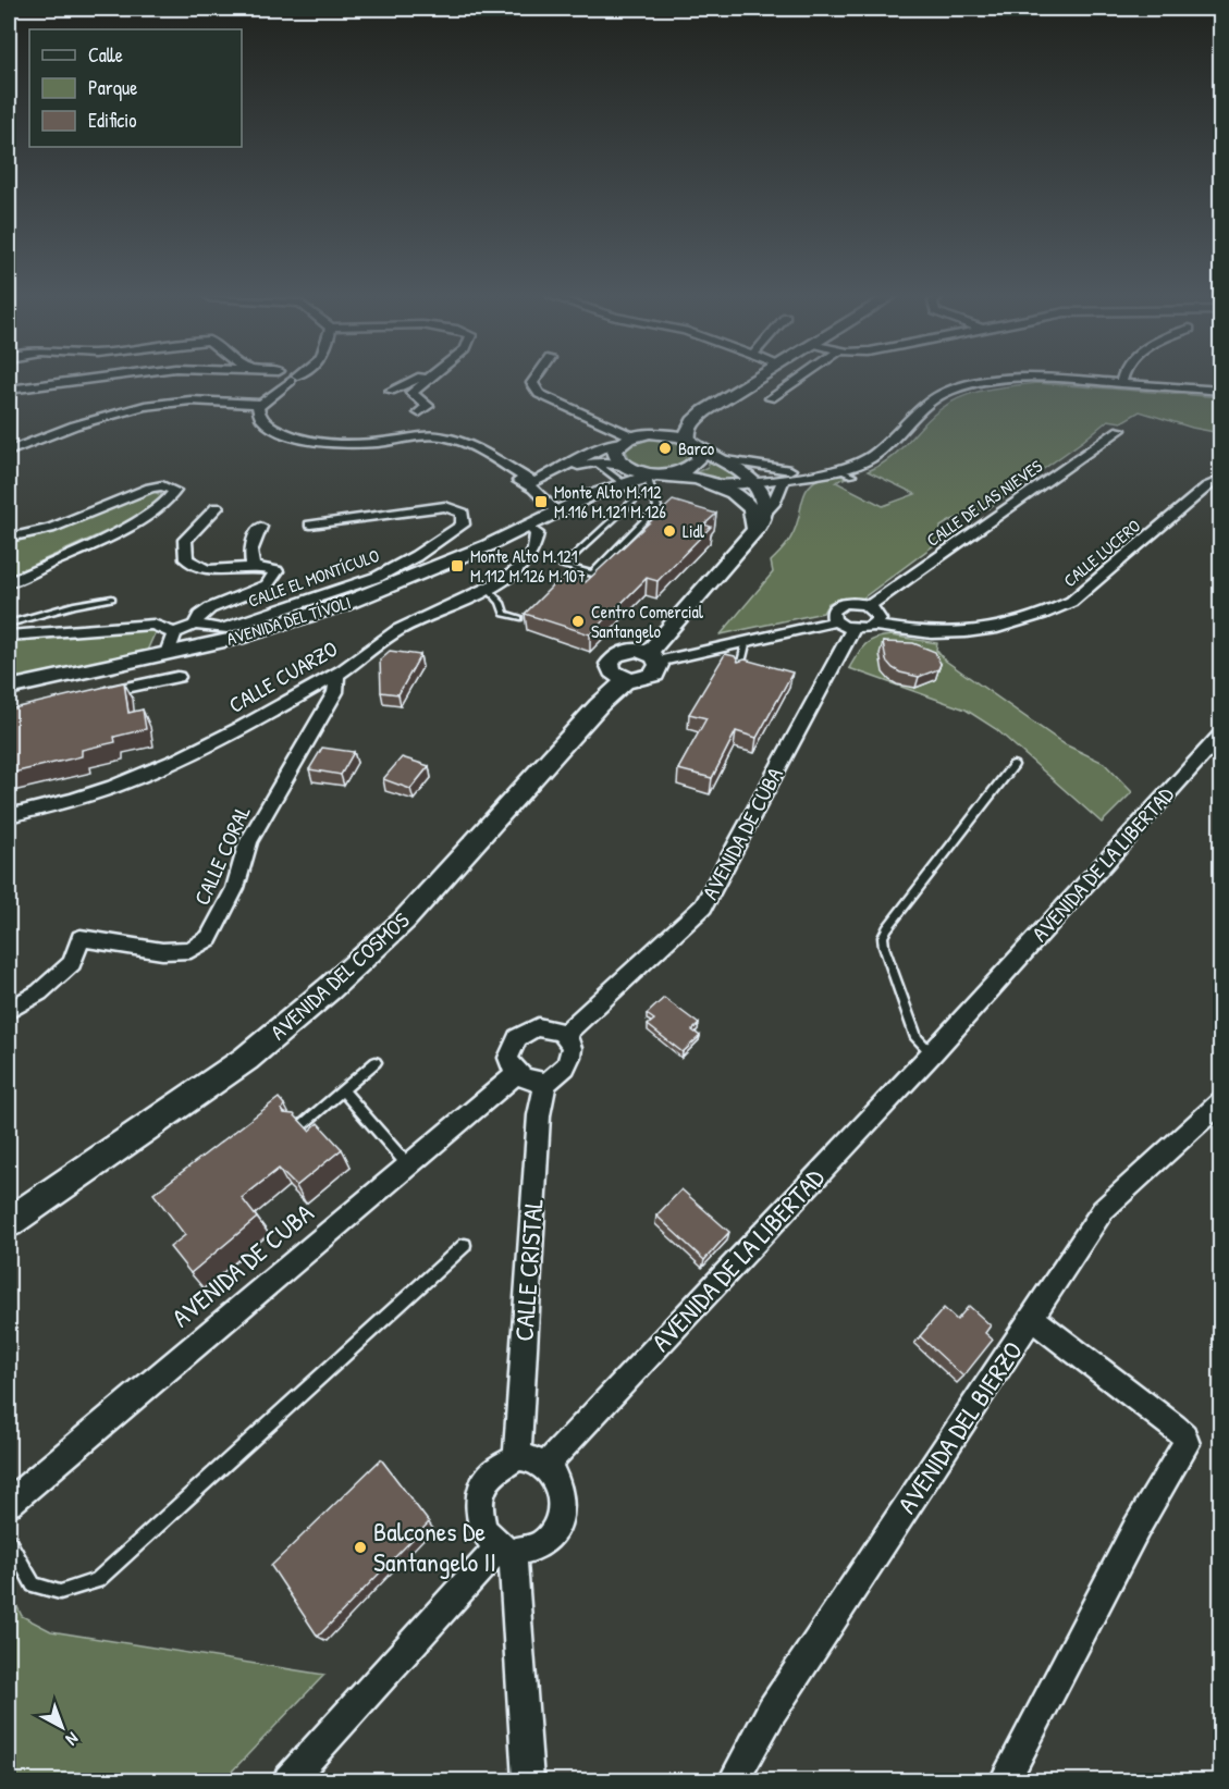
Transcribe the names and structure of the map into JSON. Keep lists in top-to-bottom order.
{
  "streets": {
    "main road": ["AVENIDA DEL TÍVOLI", "AVENIDA DEL COSMOS"],
    "street": [
      "CALLE DE LAS NIEVES",
      "CALLE LUCERO",
      "CALLE EL MONTÍCULO",
      "CALLE CUARZO",
      "AVENIDA DE CUBA",
      "CALLE CORAL",
      "AVENIDA DE LA LIBERTAD",
      "CALLE CRISTAL",
      "AVENIDA DEL BIERZO"
    ]
  },
  "crossings": [
    ["CALLE LUCERO", "AVENIDA DE CUBA"],
    ["AVENIDA DEL TÍVOLI", "CALLE CUARZO"],
    ["CALLE CUARZO", "CALLE CORAL"],
    ["AVENIDA DE CUBA", "CALLE CRISTAL"],
    ["AVENIDA DE LA LIBERTAD", "CALLE CRISTAL"]
  ],
  "places": {
    "other": [
      "Barco",
      "Lidl",
      "Centro Comercial Santangelo",
      "Balcones De Santangelo II"
    ],
    "transit": ["Monte Alto M.112 M.116 M.121 M.126", "Monte Alto M.121 M.112 M.126 M.107"]
  },
  "legend": ["Calle", "Parque", "Edificio"],
  "north": "bottom right"
}
